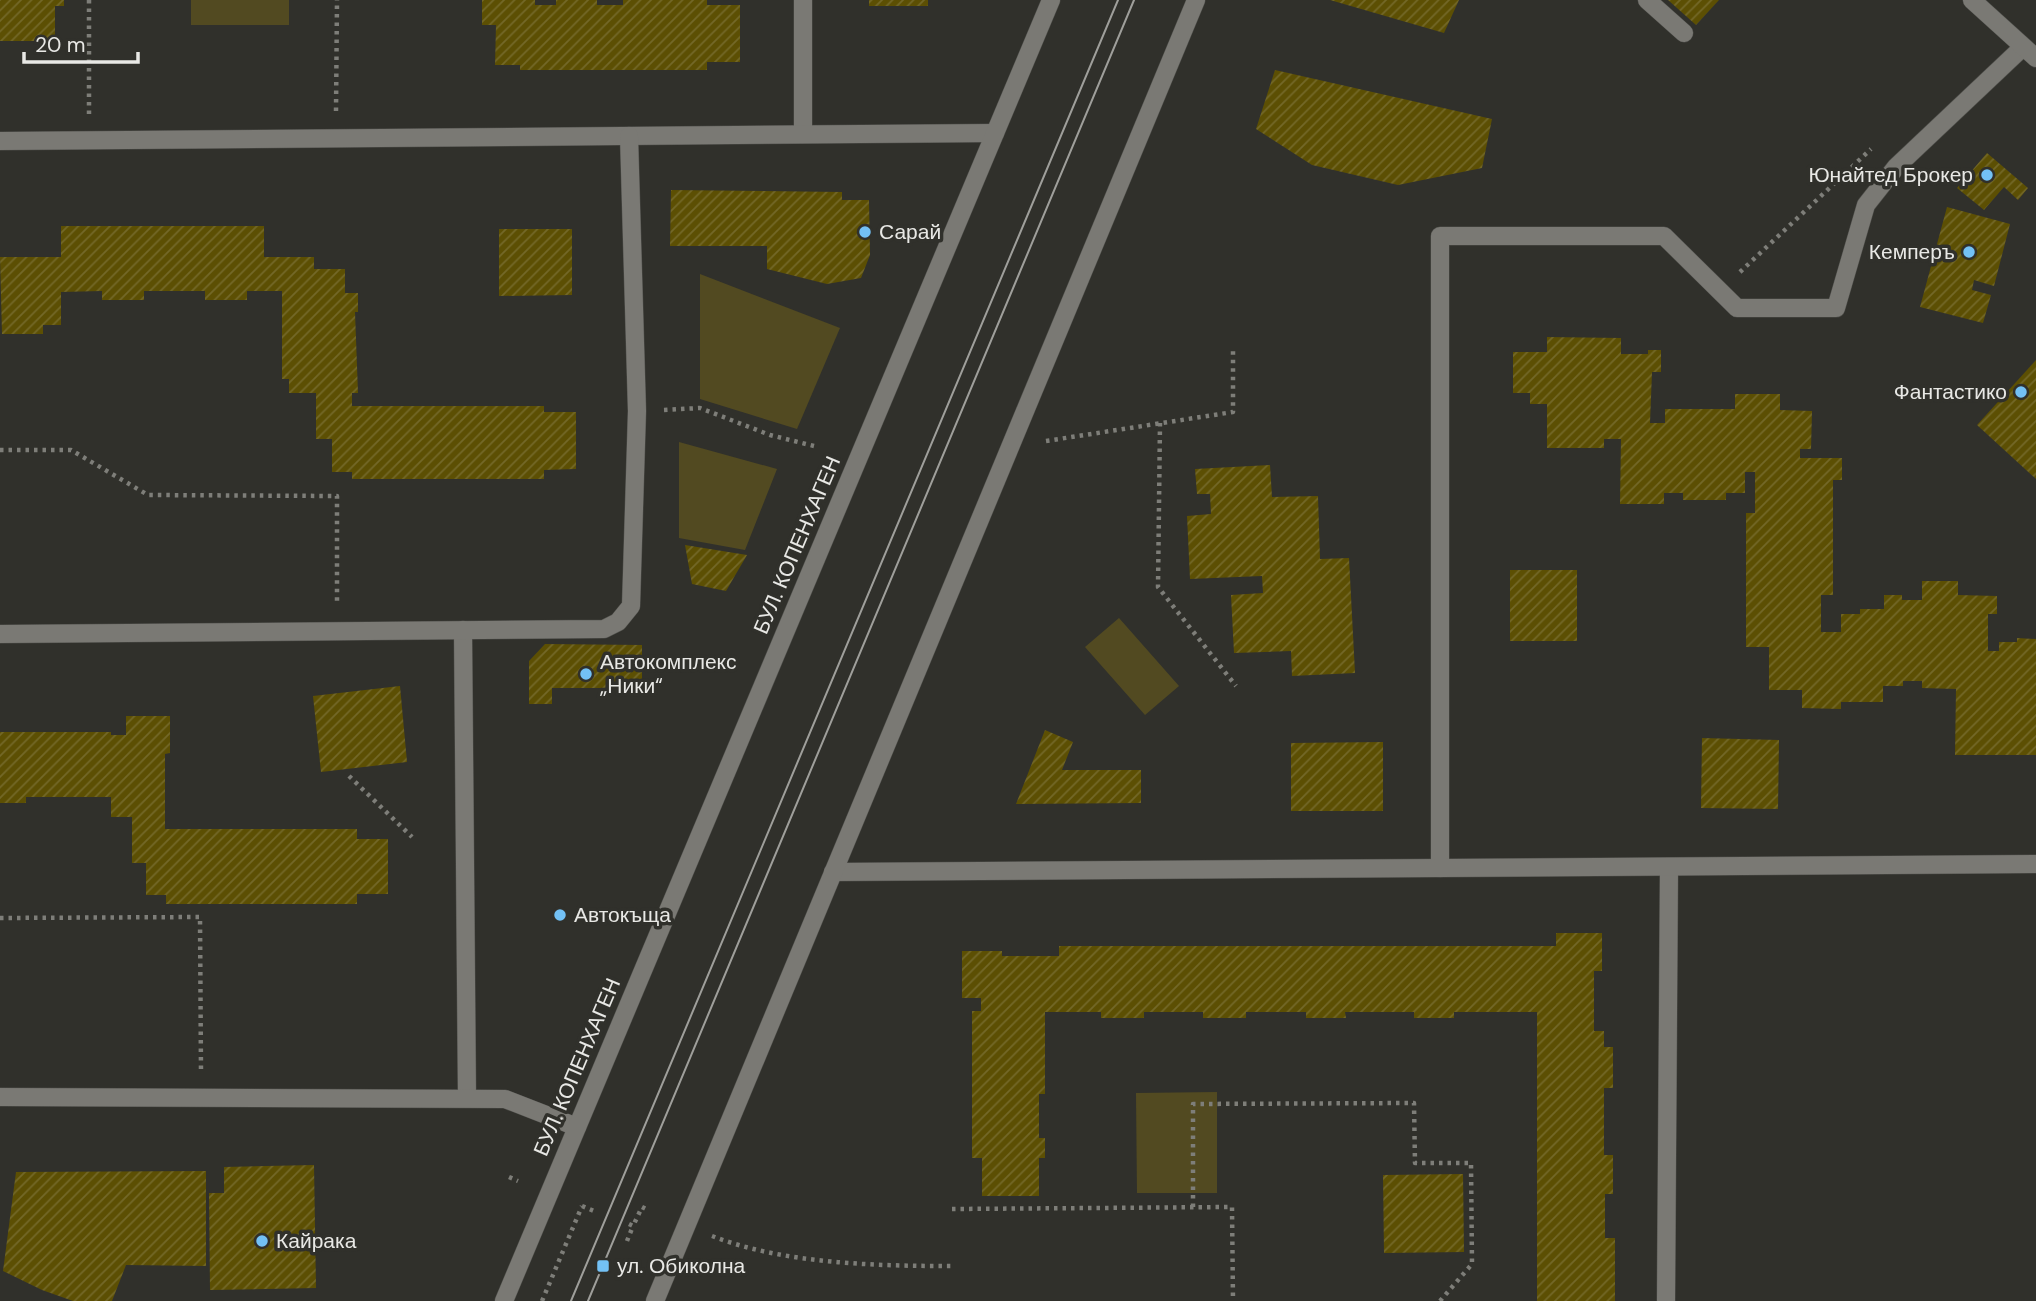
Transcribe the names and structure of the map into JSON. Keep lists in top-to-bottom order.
{
  "streets": {
    "street": ["БУЛ. КОПЕНХАГЕН"]
  },
  "places": {
    "other": [
      "Юнайтед Брокер",
      "Сарай",
      "Кемперъ",
      "Фантастико",
      "Автокомплекс „Ники“",
      "Автокъща",
      "Кайрака"
    ],
    "transit": ["ул. Обиколна"]
  },
  "scale_bar": "20 m"
}
